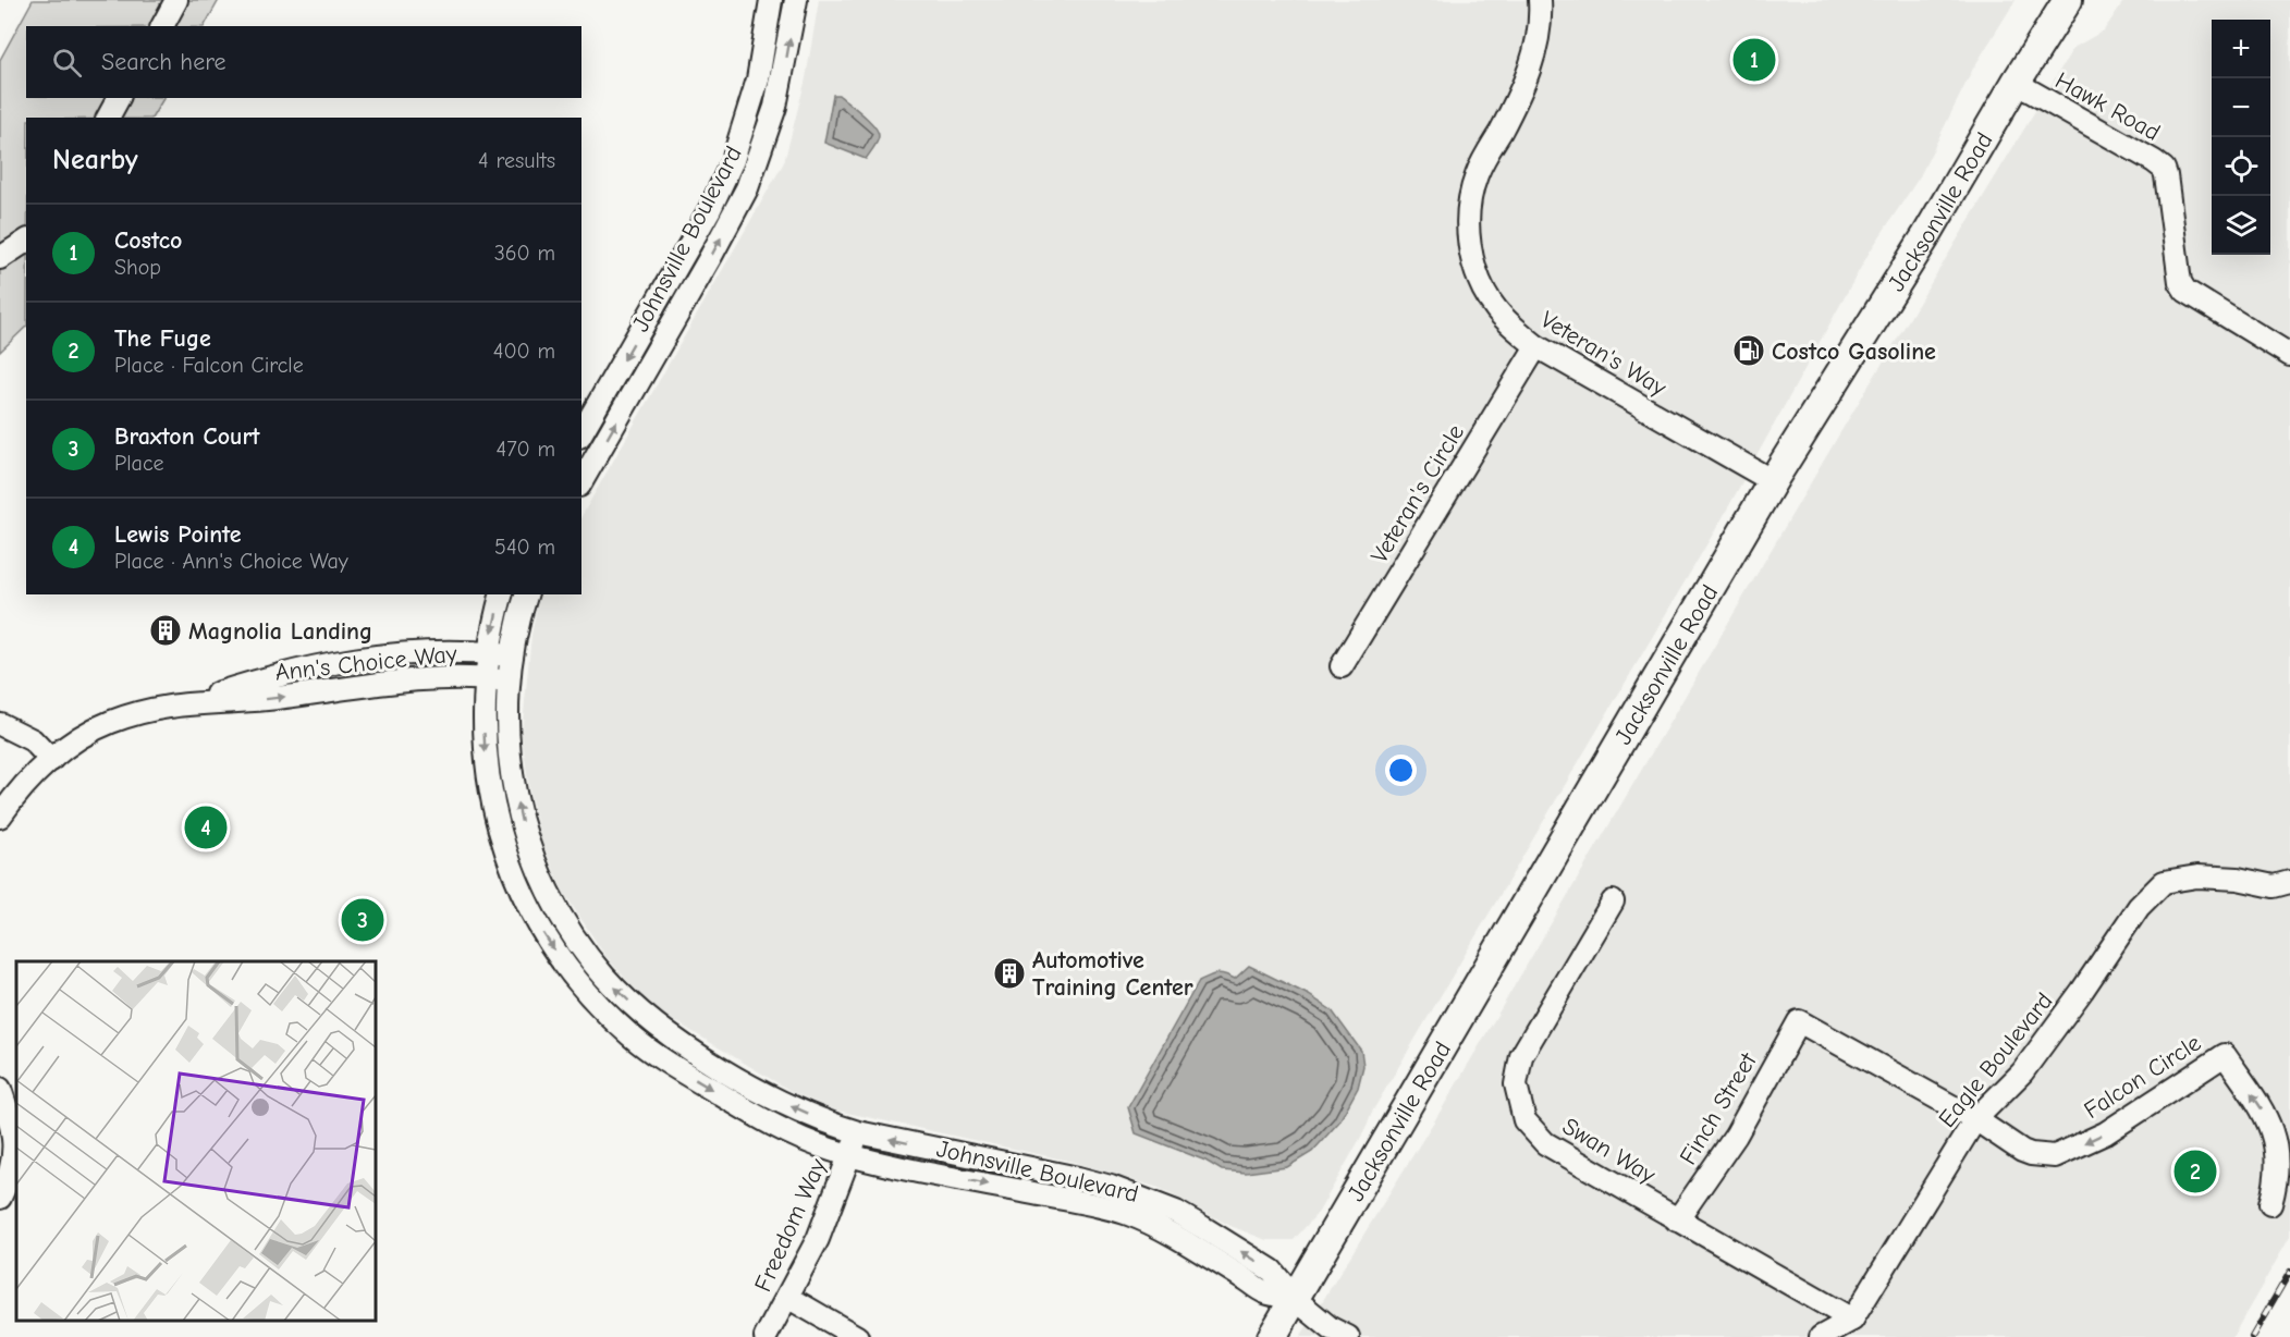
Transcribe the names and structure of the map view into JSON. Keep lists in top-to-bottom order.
{
  "streets": {
    "main road": ["Jacksonville Road"],
    "street": [
      "Hawk Road",
      "Johnsville Boulevard",
      "Veteran's Way",
      "Veteran's Circle",
      "Ann's Choice Way",
      "Eagle Boulevard",
      "Falcon Circle",
      "Finch Street",
      "Swan Way",
      "Freedom Way"
    ]
  },
  "crossings": [
    ["Hawk Road", "Jacksonville Road"],
    ["Jacksonville Road", "Johnsville Boulevard"],
    ["Jacksonville Road", "Veteran's Way"],
    ["Johnsville Boulevard", "Ann's Choice Way"],
    ["Johnsville Boulevard", "Freedom Way"],
    ["Veteran's Way", "Veteran's Circle"],
    ["Eagle Boulevard", "Falcon Circle"],
    ["Eagle Boulevard", "Swan Way"],
    ["Falcon Circle", "Finch Street"],
    ["Finch Street", "Swan Way"]
  ],
  "places": {
    "fuel station": ["Costco Gasoline"],
    "building": ["Magnolia Landing", "Automotive Training Center"]
  },
  "page": {
    "map_buttons": ["+", "−"],
    "search": "Search here",
    "pins": [
      "1",
      "4",
      "3",
      "2"
    ],
    "heading": ["Nearby", "4 results"],
    "list": [
      {
        "mark": "1",
        "name": "Costco",
        "note": "Shop",
        "value": "360 m"
      },
      {
        "mark": "2",
        "name": "The Fuge",
        "note": "Place · Falcon Circle",
        "value": "400 m"
      },
      {
        "mark": "3",
        "name": "Braxton Court",
        "note": "Place",
        "value": "470 m"
      },
      {
        "mark": "4",
        "name": "Lewis Pointe",
        "note": "Place · Ann's Choice Way",
        "value": "540 m"
      }
    ]
  }
}
